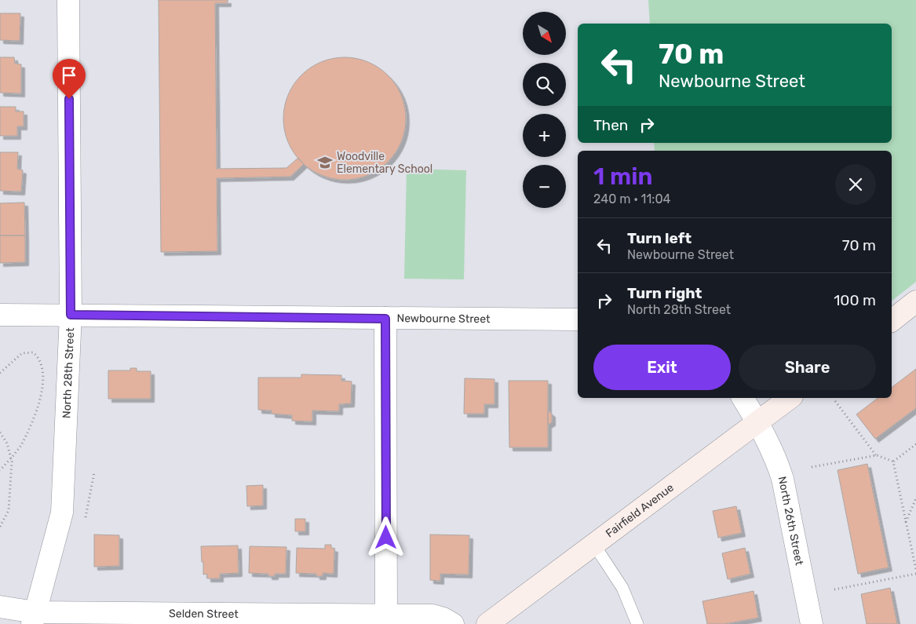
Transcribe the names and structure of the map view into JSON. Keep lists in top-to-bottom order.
{
  "streets": {
    "main road": ["Fairfield Avenue"],
    "street": [
      "Newbourne Street",
      "North 28th Street",
      "North 26th Street",
      "Selden Street"
    ]
  },
  "crossings": [
    ["Newbourne Street", "North 28th Street"],
    ["North 28th Street", "Selden Street"],
    ["Fairfield Avenue", "North 26th Street"]
  ],
  "places": {
    "school or university": ["Woodville Elementary School"]
  },
  "north": "bottom right",
  "page": {
    "map_buttons": ["+", "−"],
    "turn": ["70 m", "Newbourne Street"],
    "then": "Then",
    "heading": ["1 min", "240 m · 11:04"],
    "list": [
      {
        "name": "Turn left",
        "note": "Newbourne Street",
        "value": "70 m"
      },
      {
        "name": "Turn right",
        "note": "North 28th Street",
        "value": "100 m"
      }
    ],
    "buttons": ["Exit", "Share"]
  }
}
